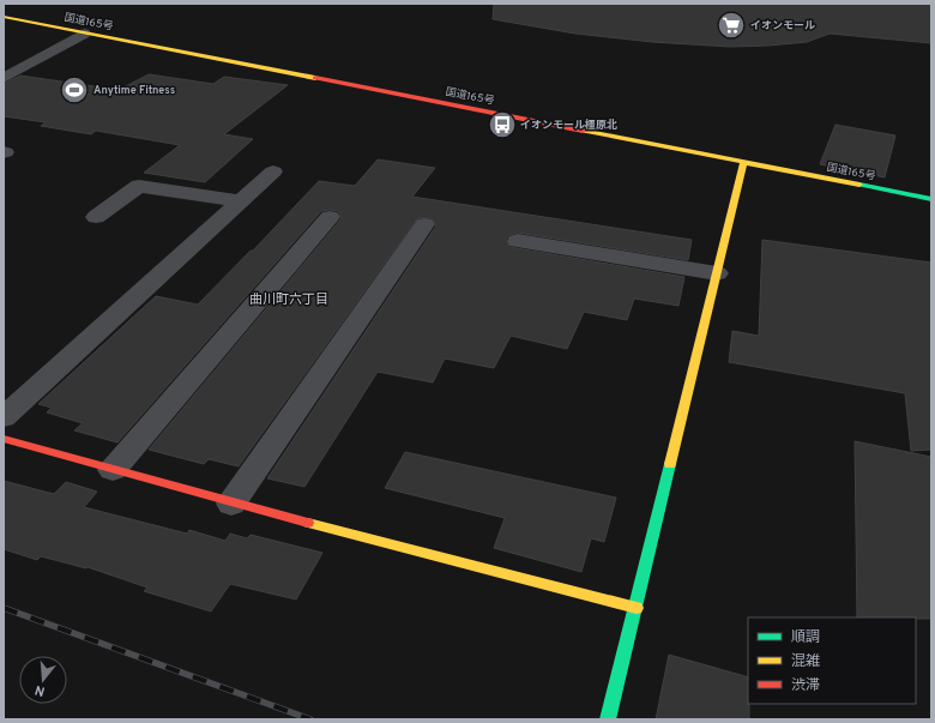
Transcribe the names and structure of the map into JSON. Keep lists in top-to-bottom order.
{
  "streets": {
    "main road": ["国道165号"]
  },
  "districts": ["曲川町六丁目"],
  "places": {
    "supermarket": ["イオンモール"],
    "sports": ["Anytime Fitness"],
    "bus stop": ["イオンモール橿原北"]
  },
  "legend": ["順調", "混雑", "渋滞"],
  "north": "bottom"
}
